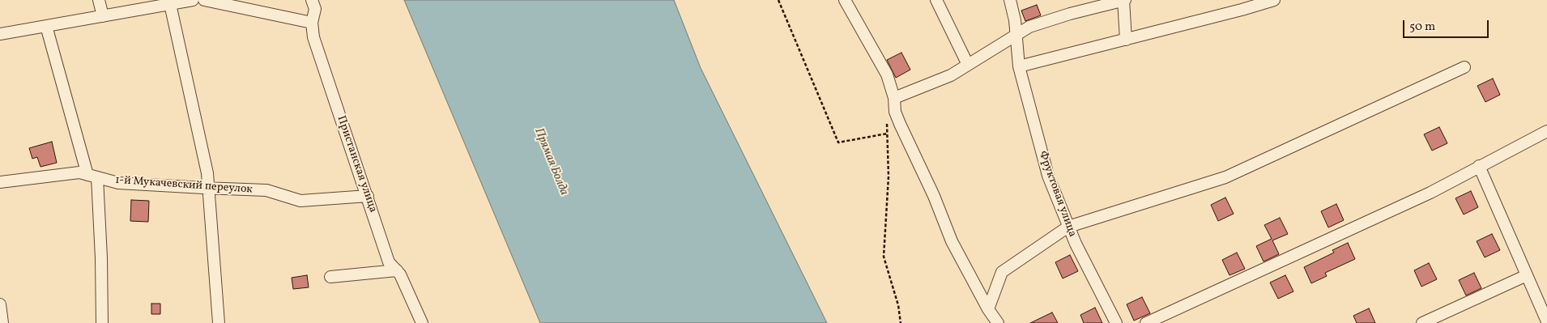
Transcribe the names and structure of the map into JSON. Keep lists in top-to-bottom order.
{
  "streets": {
    "street": ["Пристанская улица", "1-й Мукачевский переулок", "Фруктовая улица"]
  },
  "crossings": [
    ["Пристанская улица", "1-й Мукачевский переулок"]
  ],
  "water": ["Прямая Болда"],
  "scale_bar": "50 m"
}
